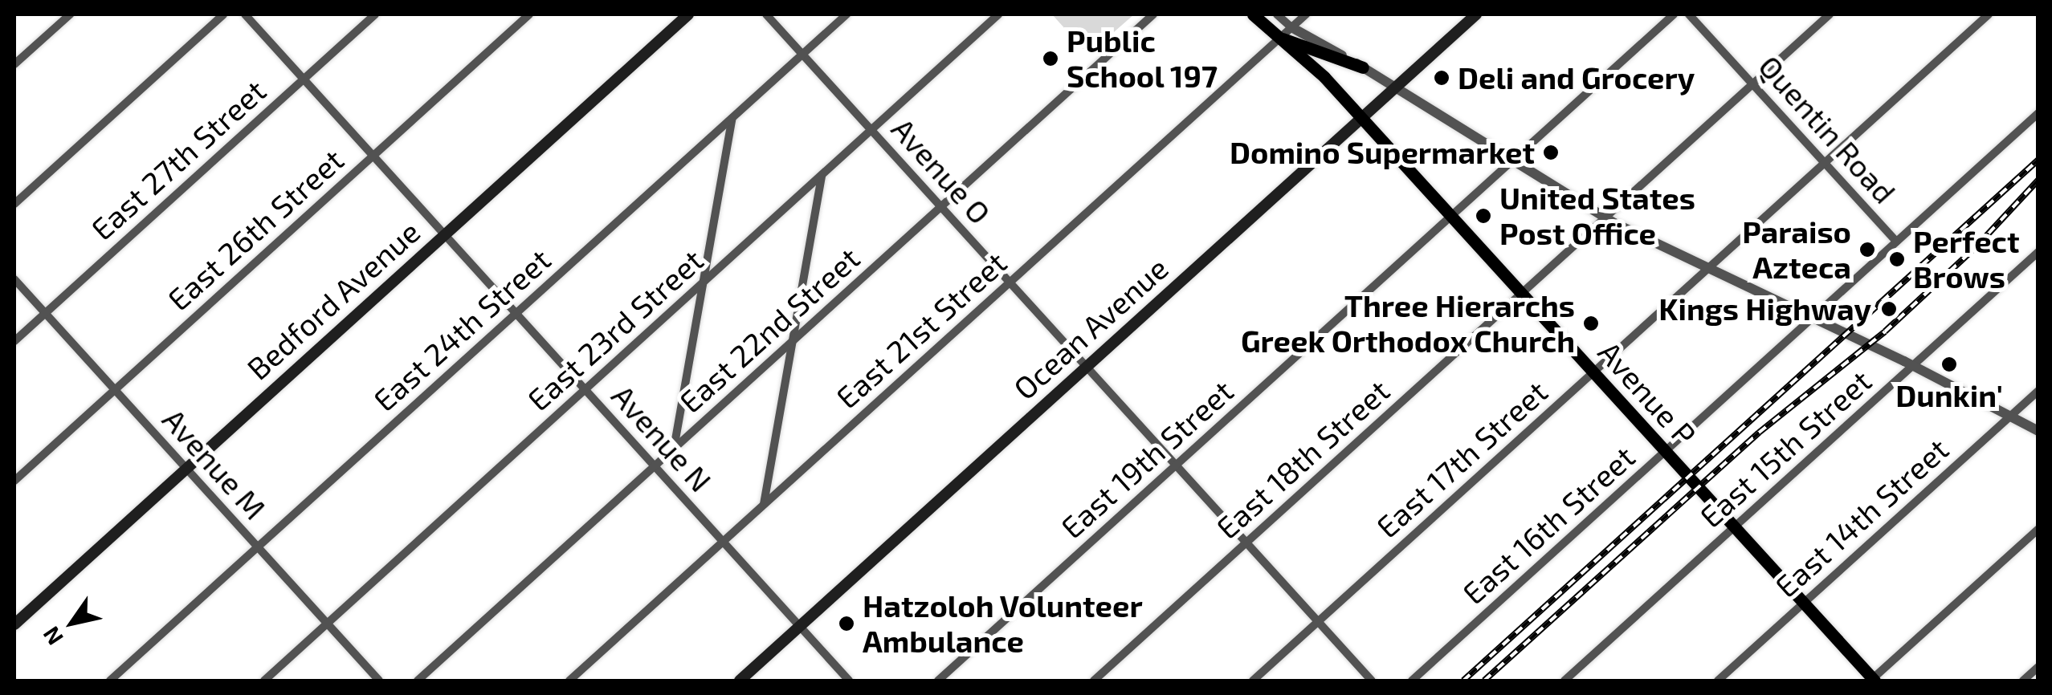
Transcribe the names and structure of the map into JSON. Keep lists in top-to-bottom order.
{
  "streets": {
    "main road": ["Bedford Avenue", "Ocean Avenue", "Avenue P"],
    "street": [
      "Quentin Road",
      "East 27th Street",
      "Avenue O",
      "East 26th Street",
      "East 24th Street",
      "East 23rd Street",
      "East 22nd Street",
      "East 21st Street",
      "Avenue N",
      "East 15th Street",
      "East 19th Street",
      "East 18th Street",
      "East 17th Street",
      "Avenue M",
      "East 14th Street",
      "East 16th Street"
    ]
  },
  "crossings": [
    ["Quentin Road", "East 18th Street"],
    ["Quentin Road", "East 17th Street"],
    ["Quentin Road", "East 16th Street"],
    ["East 27th Street", "Avenue N"],
    ["East 27th Street", "Avenue M"],
    ["Avenue O", "Ocean Avenue"],
    ["Avenue O", "East 24th Street"],
    ["Avenue O", "East 23rd Street"],
    ["Avenue O", "East 22nd Street"],
    ["Avenue O", "East 21st Street"],
    ["Avenue O", "East 19th Street"],
    ["Avenue O", "East 18th Street"],
    ["Avenue O", "East 17th Street"],
    ["East 26th Street", "Avenue N"],
    ["East 26th Street", "Avenue M"],
    ["Bedford Avenue", "Avenue N"],
    ["Bedford Avenue", "Avenue M"],
    ["Ocean Avenue", "Avenue P"],
    ["Ocean Avenue", "Avenue N"],
    ["East 24th Street", "Avenue N"],
    ["East 24th Street", "Avenue M"],
    ["East 23rd Street", "Avenue N"],
    ["East 23rd Street", "Avenue M"],
    ["East 22nd Street", "Avenue N"],
    ["East 21st Street", "Avenue P"],
    ["East 21st Street", "Avenue N"],
    ["Avenue P", "East 15th Street"],
    ["Avenue P", "East 19th Street"],
    ["Avenue P", "East 18th Street"],
    ["Avenue P", "East 17th Street"],
    ["Avenue P", "East 14th Street"],
    ["Avenue P", "East 16th Street"]
  ],
  "places": [
    "Public School 197",
    "Deli and Grocery",
    "Domino Supermarket",
    "United States Post Office",
    "Paraiso Azteca",
    "Perfect Brows",
    "Kings Highway",
    "Three Hierarchs Greek Orthodox Church",
    "Dunkin'",
    "Hatzoloh Volunteer Ambulance"
  ],
  "north": "bottom left"
}
